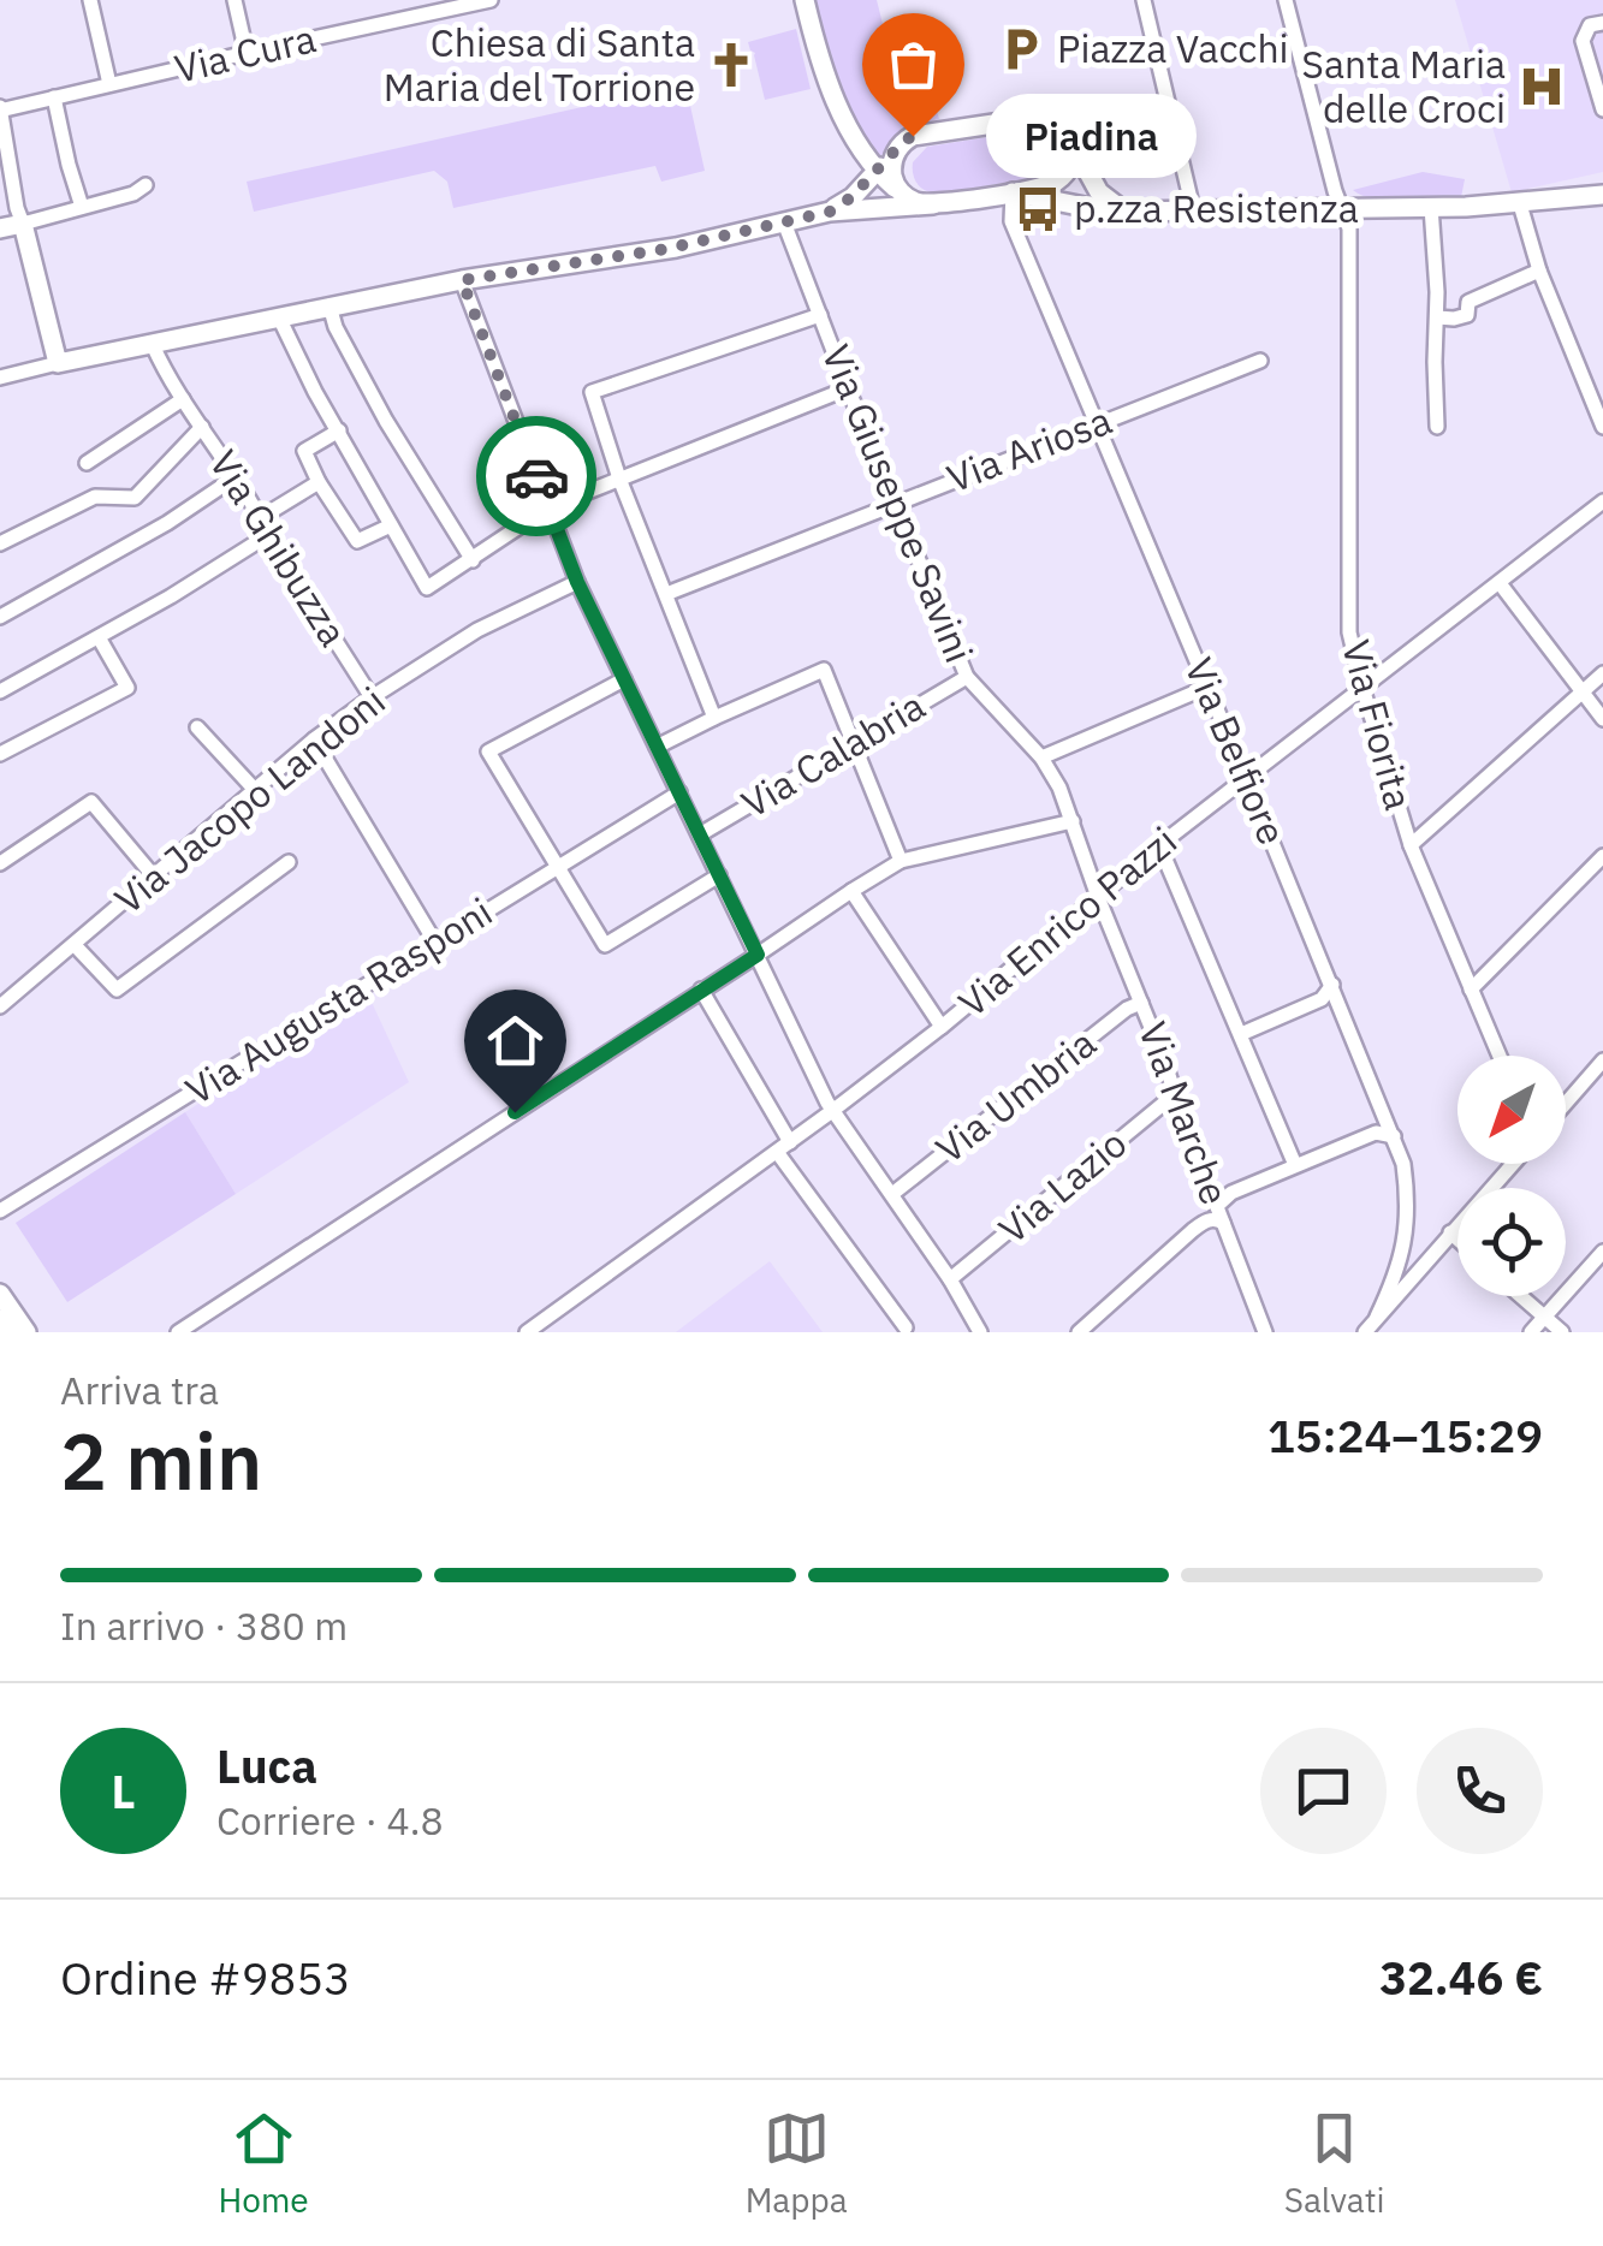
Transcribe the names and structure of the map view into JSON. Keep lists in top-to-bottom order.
{
  "streets": {
    "street": [
      "Via Cura",
      "Via Ariosa",
      "Via Giuseppe Savini",
      "Via Ghibuzza",
      "Via Fiorita",
      "Via Belfiore",
      "Via Calabria",
      "Via Jacopo Landoni",
      "Via Enrico Pazzi",
      "Via Augusta Rasponi",
      "Via Umbria",
      "Via Marche",
      "Via Lazio"
    ]
  },
  "crossings": [
    ["Via Ariosa", "Via Giuseppe Savini"],
    ["Via Ariosa", "Via Belfiore"],
    ["Via Giuseppe Savini", "Via Calabria"],
    ["Via Giuseppe Savini", "Via Enrico Pazzi"],
    ["Via Giuseppe Savini", "Via Marche"],
    ["Via Ghibuzza", "Via Jacopo Landoni"],
    ["Via Fiorita", "Via Enrico Pazzi"],
    ["Via Belfiore", "Via Enrico Pazzi"],
    ["Via Enrico Pazzi", "Via Marche"],
    ["Via Umbria", "Via Marche"],
    ["Via Marche", "Via Lazio"]
  ],
  "places": {
    "parking": ["Piazza Vacchi"],
    "church": ["Chiesa di Santa Maria del Torrione"],
    "hospital": ["Santa Maria delle Croci"],
    "other": ["Piadina"],
    "bus stop": ["p.zza Resistenza"]
  },
  "north": "bottom left",
  "page": {
    "bubble": "Piadina",
    "heading": ["2 min", "Arriva tra", "15:24–15:29"],
    "panel": [
      "Luca",
      "Corriere · 4.8",
      "Ordine #9853",
      "32.46 €"
    ],
    "bar": "In arrivo · 380 m",
    "round": "L",
    "tabs": ["Home", "Mappa", "Salvati"]
  }
}
